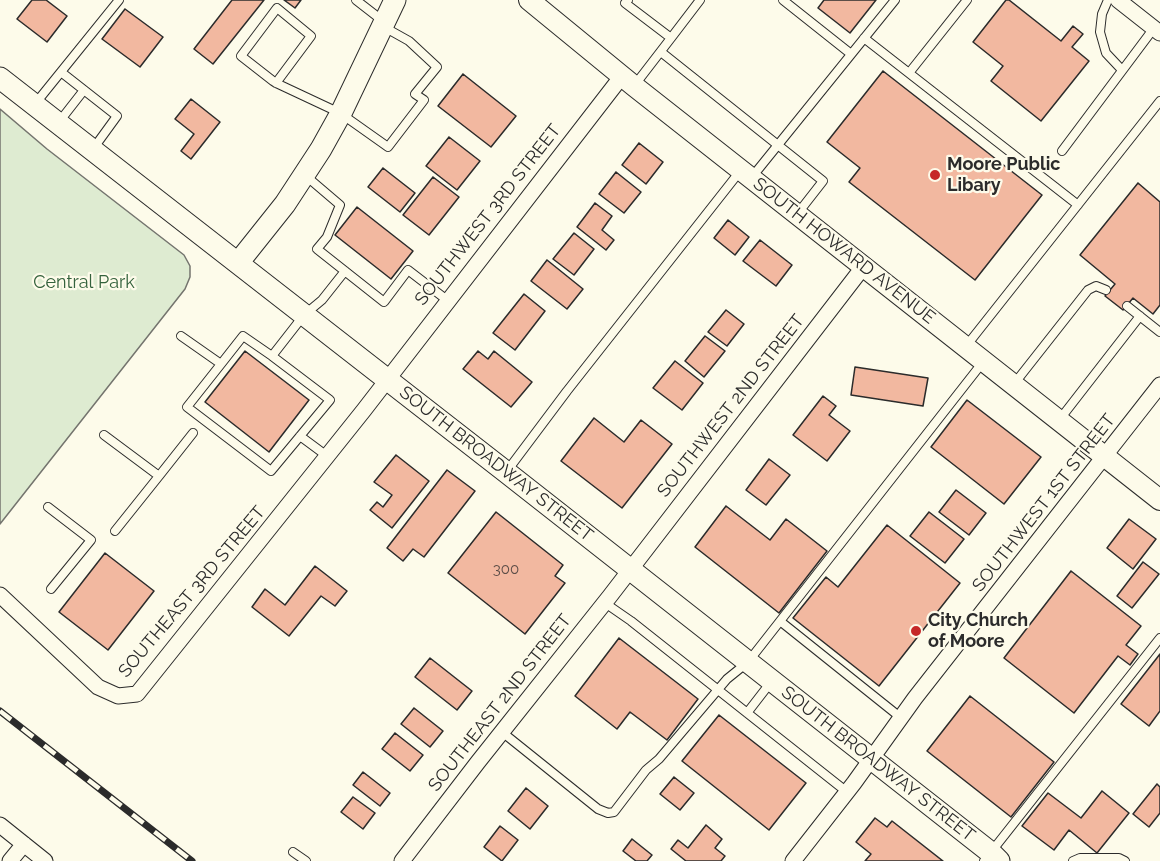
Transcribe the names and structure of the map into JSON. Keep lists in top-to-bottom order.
{
  "streets": {
    "main road": ["SOUTH BROADWAY STREET"],
    "street": [
      "SOUTHWEST 3RD STREET",
      "SOUTH HOWARD AVENUE",
      "SOUTHWEST 2ND STREET",
      "SOUTHWEST 1ST STREET",
      "SOUTHEAST 3RD STREET",
      "SOUTHEAST 2ND STREET"
    ]
  },
  "crossings": [
    ["SOUTHWEST 3RD STREET", "SOUTH HOWARD AVENUE"],
    ["SOUTHWEST 3RD STREET", "SOUTH BROADWAY STREET"],
    ["SOUTHWEST 3RD STREET", "SOUTHEAST 3RD STREET"],
    ["SOUTH HOWARD AVENUE", "SOUTHWEST 2ND STREET"],
    ["SOUTH HOWARD AVENUE", "SOUTHWEST 1ST STREET"],
    ["SOUTHWEST 2ND STREET", "SOUTH BROADWAY STREET"],
    ["SOUTHWEST 2ND STREET", "SOUTHEAST 2ND STREET"],
    ["SOUTH BROADWAY STREET", "SOUTHWEST 1ST STREET"],
    ["SOUTH BROADWAY STREET", "SOUTHEAST 3RD STREET"],
    ["SOUTH BROADWAY STREET", "SOUTHEAST 2ND STREET"]
  ],
  "parks": ["Central Park"],
  "places": ["Moore Public Libary", "City Church of Moore"],
  "house_numbers": ["300"]
}
